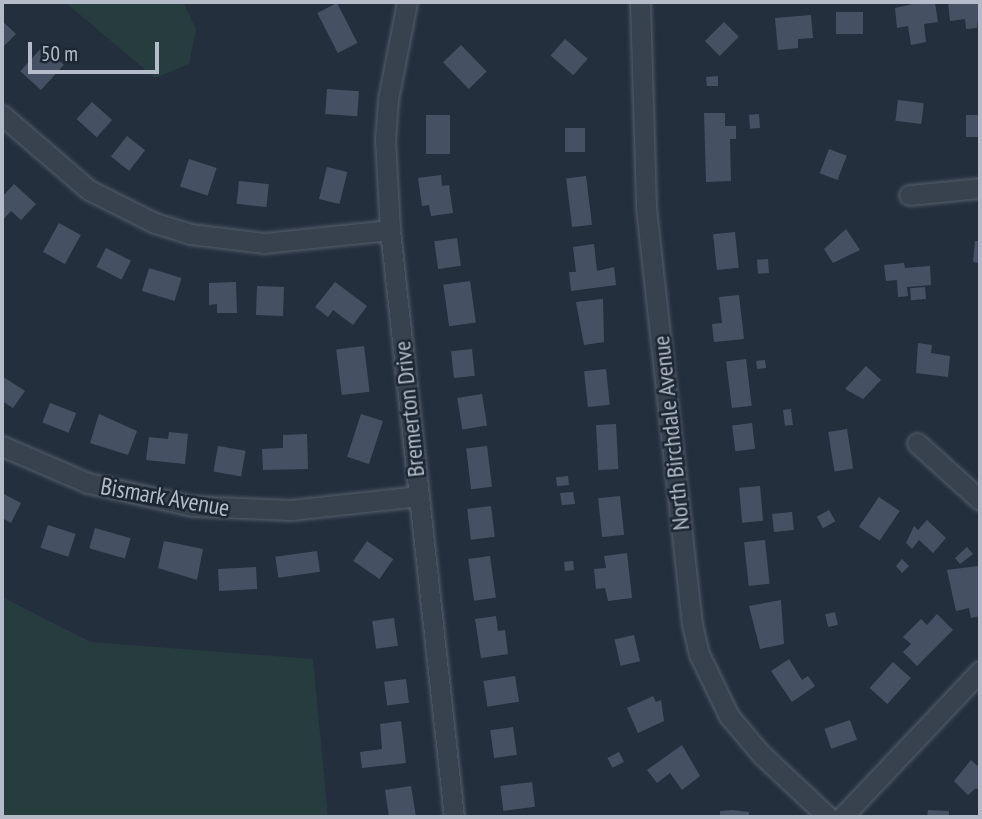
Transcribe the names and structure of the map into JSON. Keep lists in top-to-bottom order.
{
  "streets": {
    "street": ["Bremerton Drive", "North Birchdale Avenue", "Bismark Avenue"]
  },
  "crossings": [
    ["Bremerton Drive", "Bismark Avenue"]
  ],
  "scale_bar": "50 m"
}
